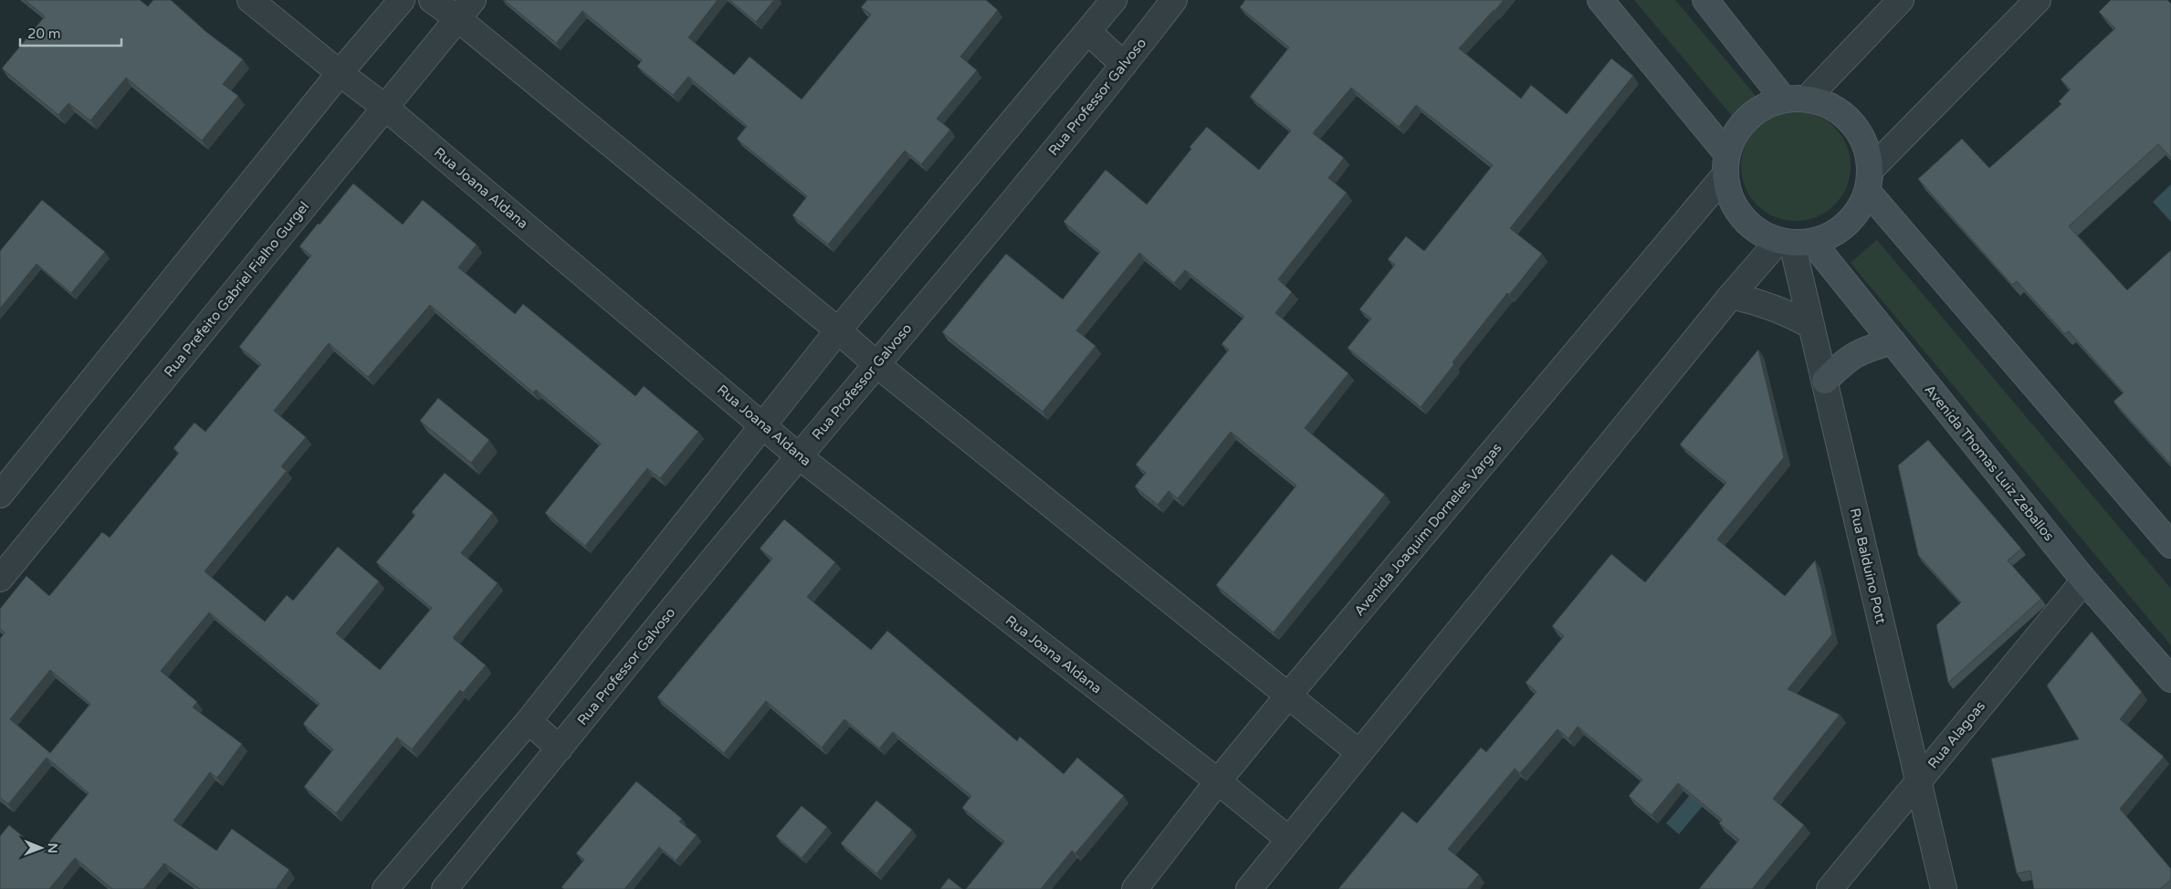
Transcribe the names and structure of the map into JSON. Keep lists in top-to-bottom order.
{
  "streets": {
    "main road": ["Avenida Thomas Luiz Zeballos", "Avenida Joaquim Dorneles Vargas"],
    "street": [
      "Rua Professor Galvoso",
      "Rua Joana Aldana",
      "Rua Prefeito Gabriel Fialho Gurgel",
      "Rua Balduino Pott",
      "Rua Alagoas"
    ]
  },
  "crossings": [
    ["Rua Professor Galvoso", "Rua Joana Aldana"],
    ["Rua Joana Aldana", "Rua Prefeito Gabriel Fialho Gurgel"],
    ["Rua Joana Aldana", "Avenida Joaquim Dorneles Vargas"],
    ["Avenida Thomas Luiz Zeballos", "Avenida Joaquim Dorneles Vargas"],
    ["Avenida Thomas Luiz Zeballos", "Rua Balduino Pott"],
    ["Avenida Thomas Luiz Zeballos", "Rua Alagoas"],
    ["Avenida Joaquim Dorneles Vargas", "Rua Balduino Pott"],
    ["Rua Balduino Pott", "Rua Alagoas"]
  ],
  "scale_bar": "20 m",
  "north": "right"
}
